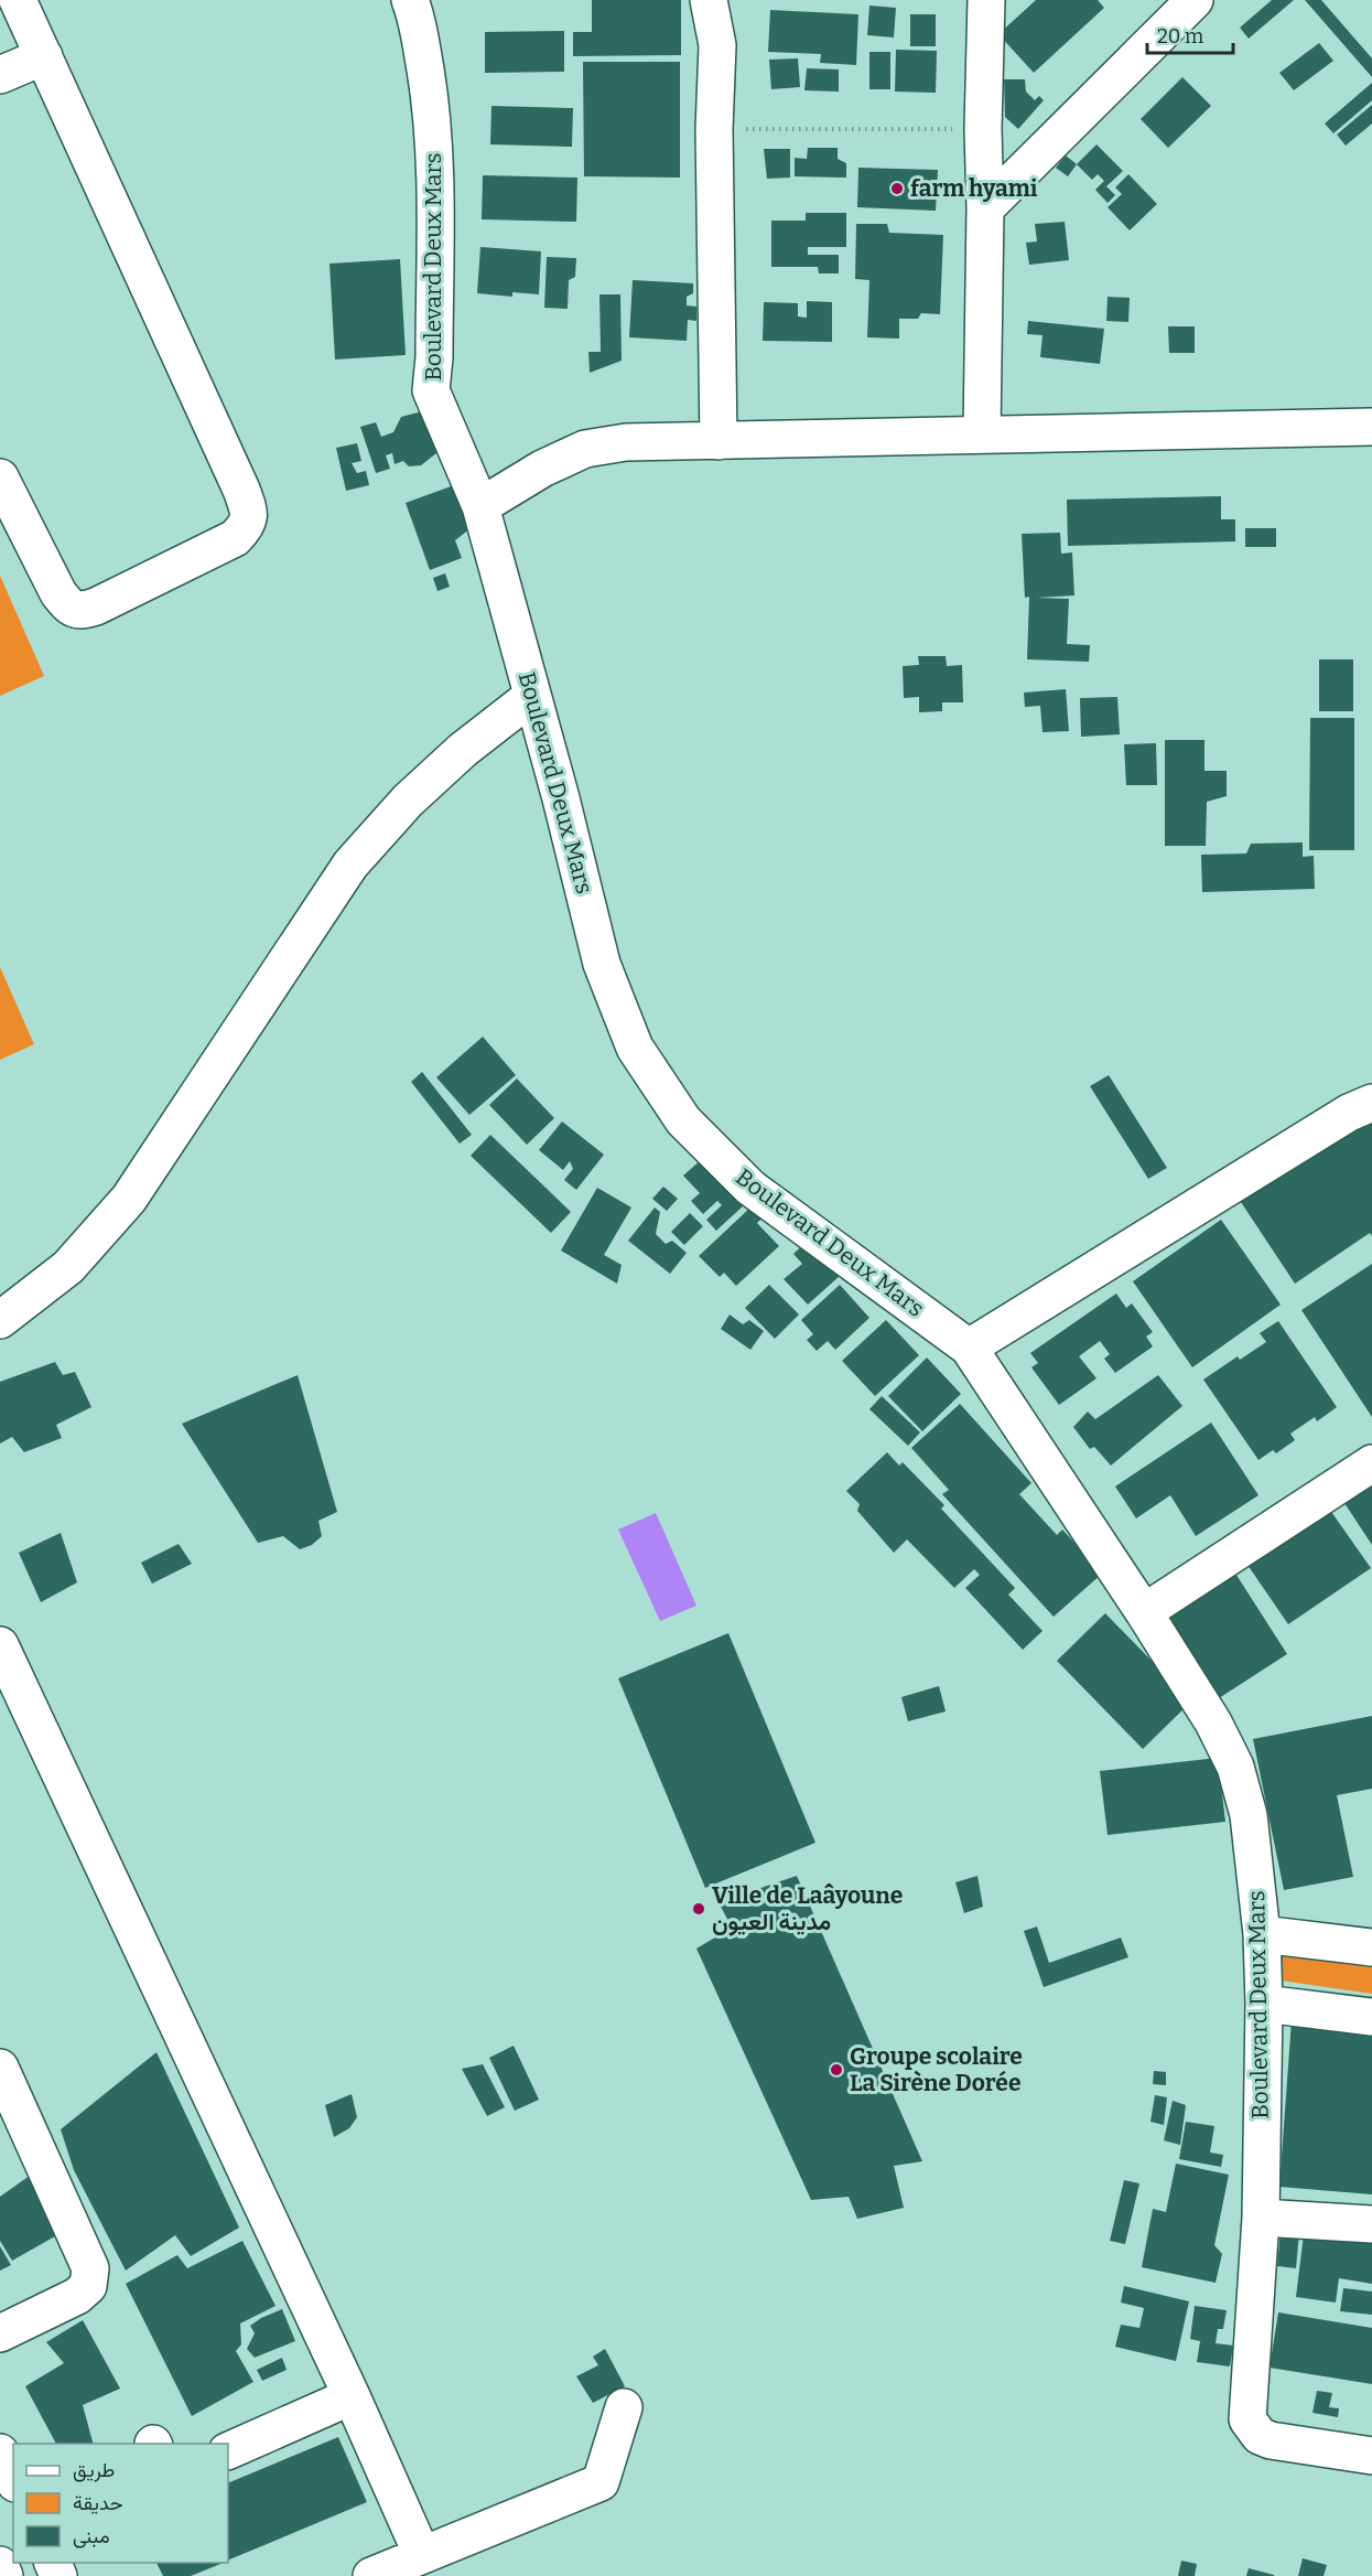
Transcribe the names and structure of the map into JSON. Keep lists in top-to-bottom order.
{
  "streets": {
    "street": ["Boulevard Deux Mars"]
  },
  "places": ["farm hyami", "Ville de Laâyoune مدينة العيون", "Groupe scolaire La Sirène Dorée"],
  "legend": ["طريق", "حديقة", "مبنى"],
  "scale_bar": "20 m"
}
